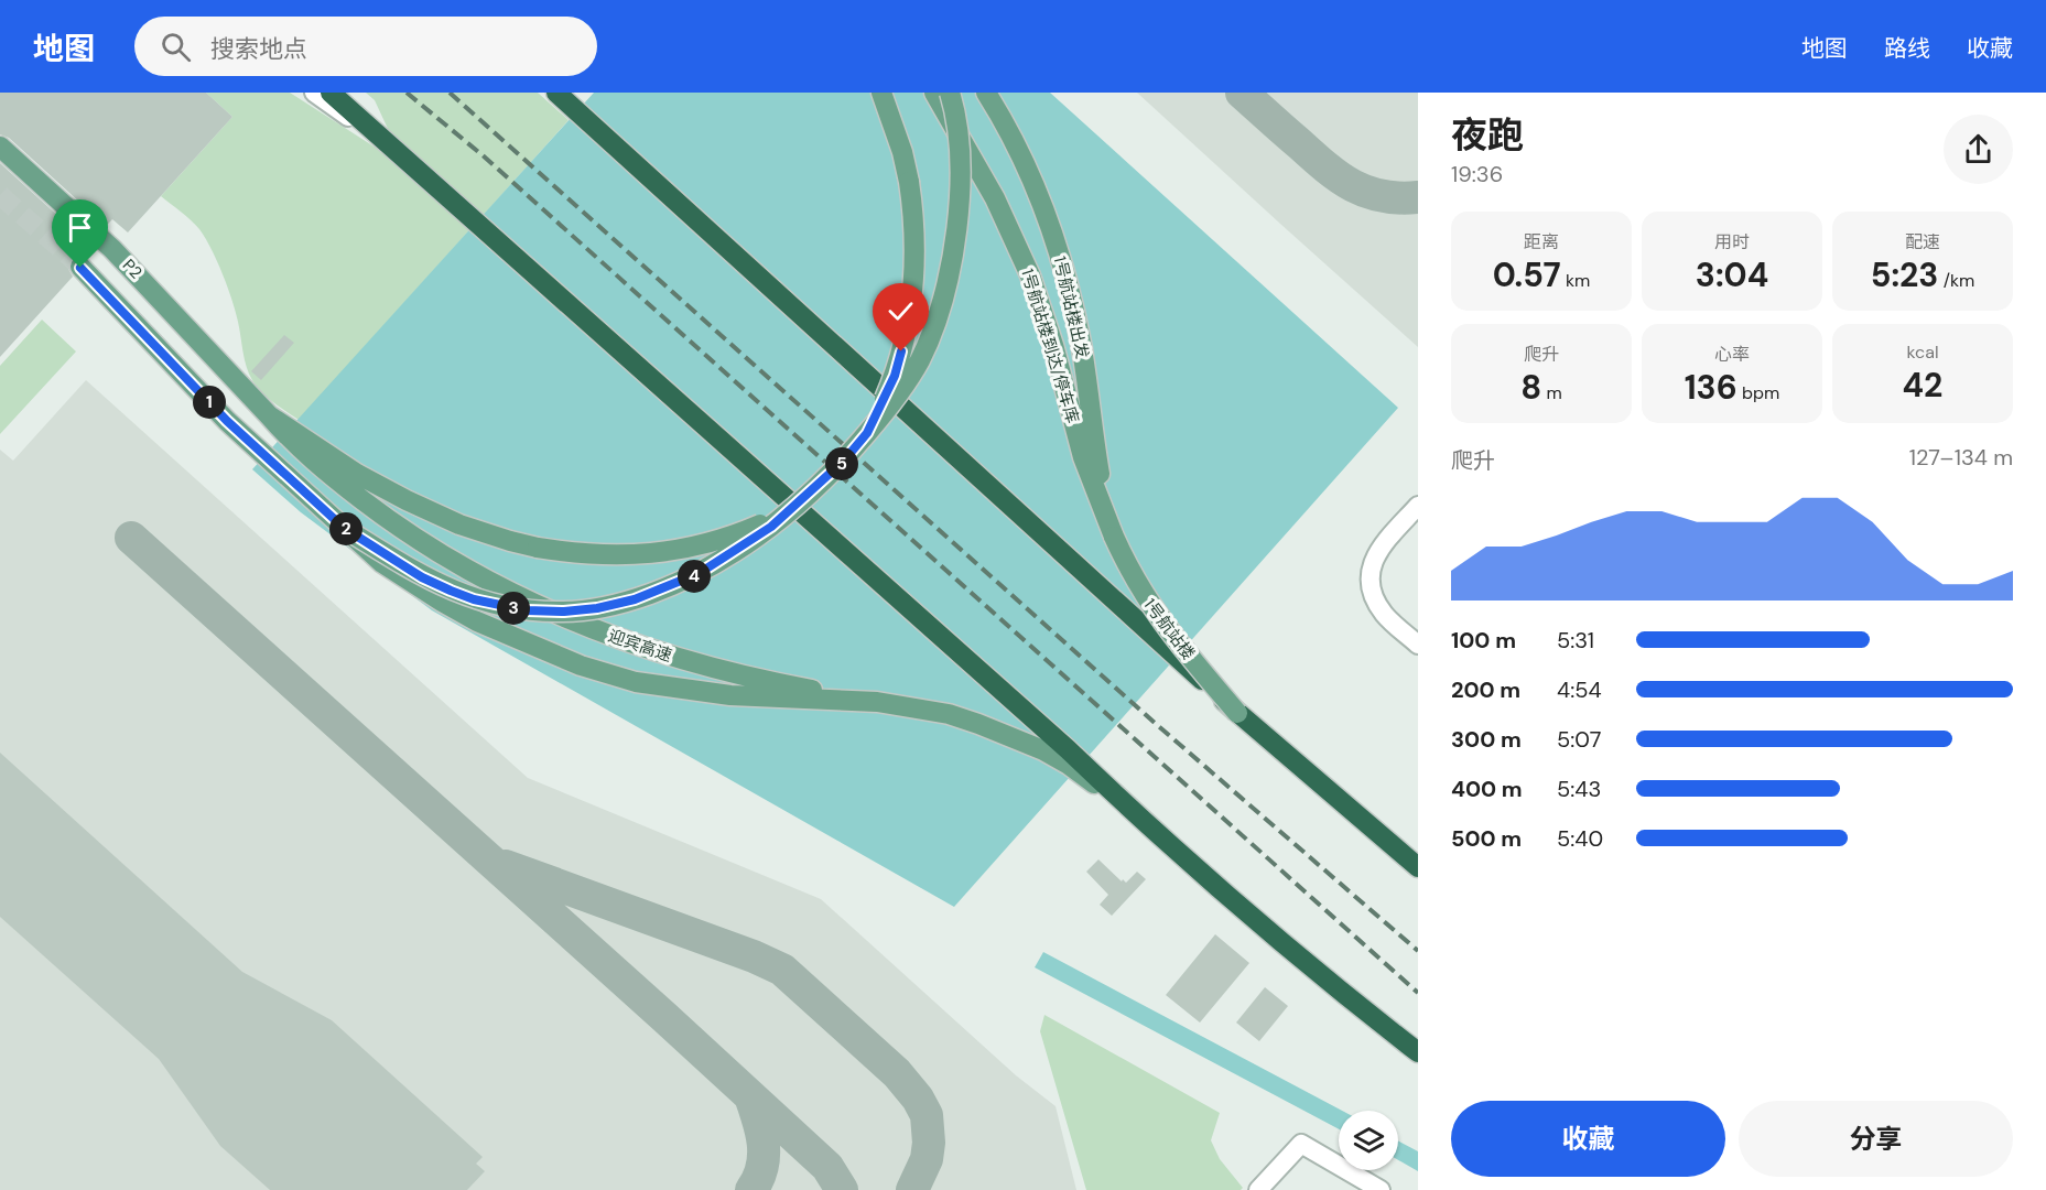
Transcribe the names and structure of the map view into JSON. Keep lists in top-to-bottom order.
{
  "streets": {
    "main road": [
      "P2",
      "1号航站楼出发",
      "1号航站楼到达/停车库",
      "1号航站楼",
      "迎宾高速"
    ]
  },
  "crossings": [
    ["P2", "迎宾高速"],
    ["1号航站楼出发", "1号航站楼到达/停车库"],
    ["1号航站楼出发", "1号航站楼"],
    ["1号航站楼到达/停车库", "1号航站楼"]
  ],
  "page": {
    "header": "地图",
    "search": "搜索地点",
    "nav": ["地图", "路线", "收藏"],
    "heading": ["夜跑", "19:36"],
    "stats": [
      ["距离", "0.57 km"],
      ["用时", "3:04"],
      ["配速", "5:23 /km"],
      ["爬升", "8 m"],
      ["心率", "136 bpm"],
      ["kcal", "42"]
    ],
    "pins": [
      "1",
      "5",
      "2",
      "4",
      "3"
    ],
    "chart": ["爬升", "127–134 m"],
    "list": [
      {
        "name": "100 m",
        "note": "5:31"
      },
      {
        "name": "200 m",
        "note": "4:54"
      },
      {
        "name": "300 m",
        "note": "5:07"
      },
      {
        "name": "400 m",
        "note": "5:43"
      },
      {
        "name": "500 m",
        "note": "5:40"
      }
    ],
    "buttons": ["收藏", "分享"]
  }
}
